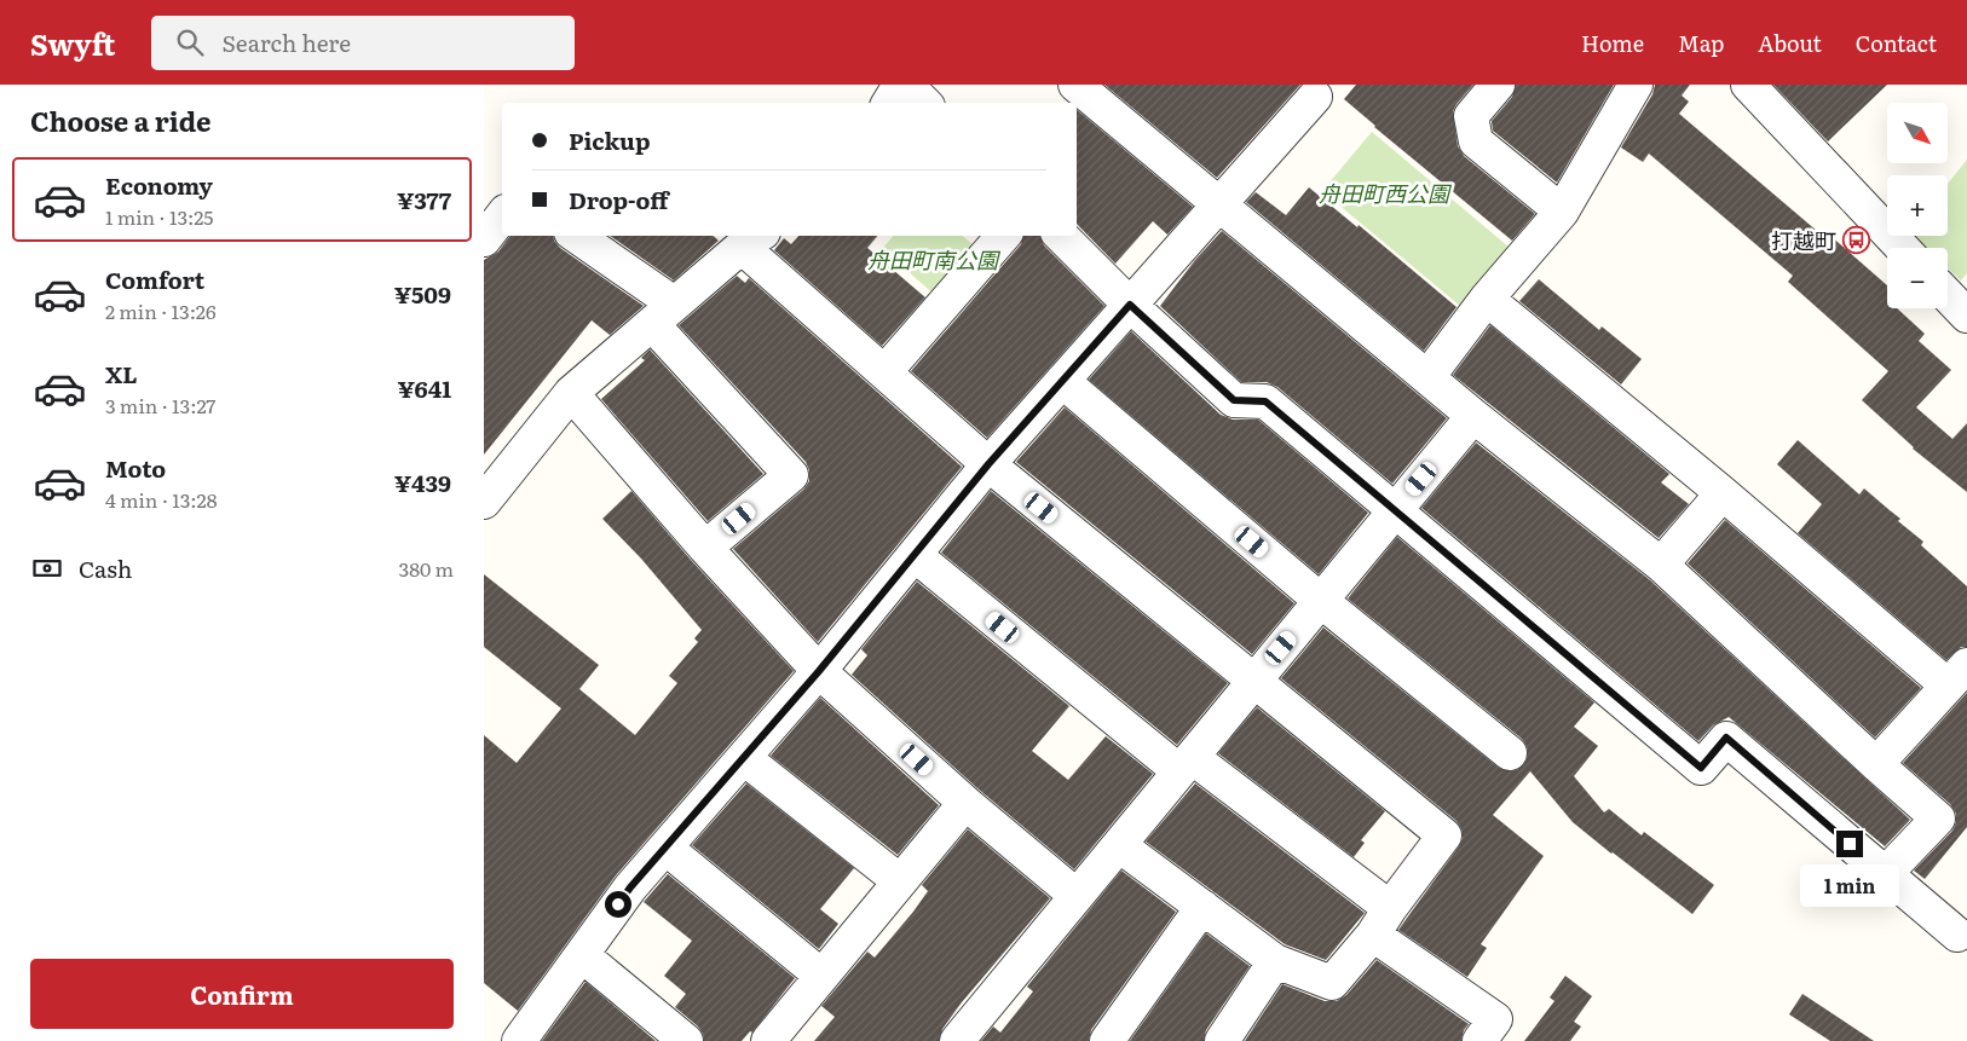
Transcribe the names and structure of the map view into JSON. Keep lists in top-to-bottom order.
{
  "parks": ["舟田町西公園", "舟田町南公園"],
  "places": {
    "bus stop": ["打越町"]
  },
  "north": "bottom right",
  "page": {
    "header": "Swyft",
    "search": "Search here",
    "nav": [
      "Home",
      "Map",
      "About",
      "Contact"
    ],
    "heading": "Choose a ride",
    "map_buttons": ["+", "−"],
    "banner": ["Pickup", "Drop-off"],
    "list": [
      {
        "name": "Economy",
        "note": "1 min · 13:25",
        "value": "¥377"
      },
      {
        "name": "Comfort",
        "note": "2 min · 13:26",
        "value": "¥509"
      },
      {
        "name": "XL",
        "note": "3 min · 13:27",
        "value": "¥641"
      },
      {
        "name": "Moto",
        "note": "4 min · 13:28",
        "value": "¥439"
      }
    ],
    "pay": ["Cash", "380 m"],
    "bubble": "1 min",
    "buttons": "Confirm"
  }
}
